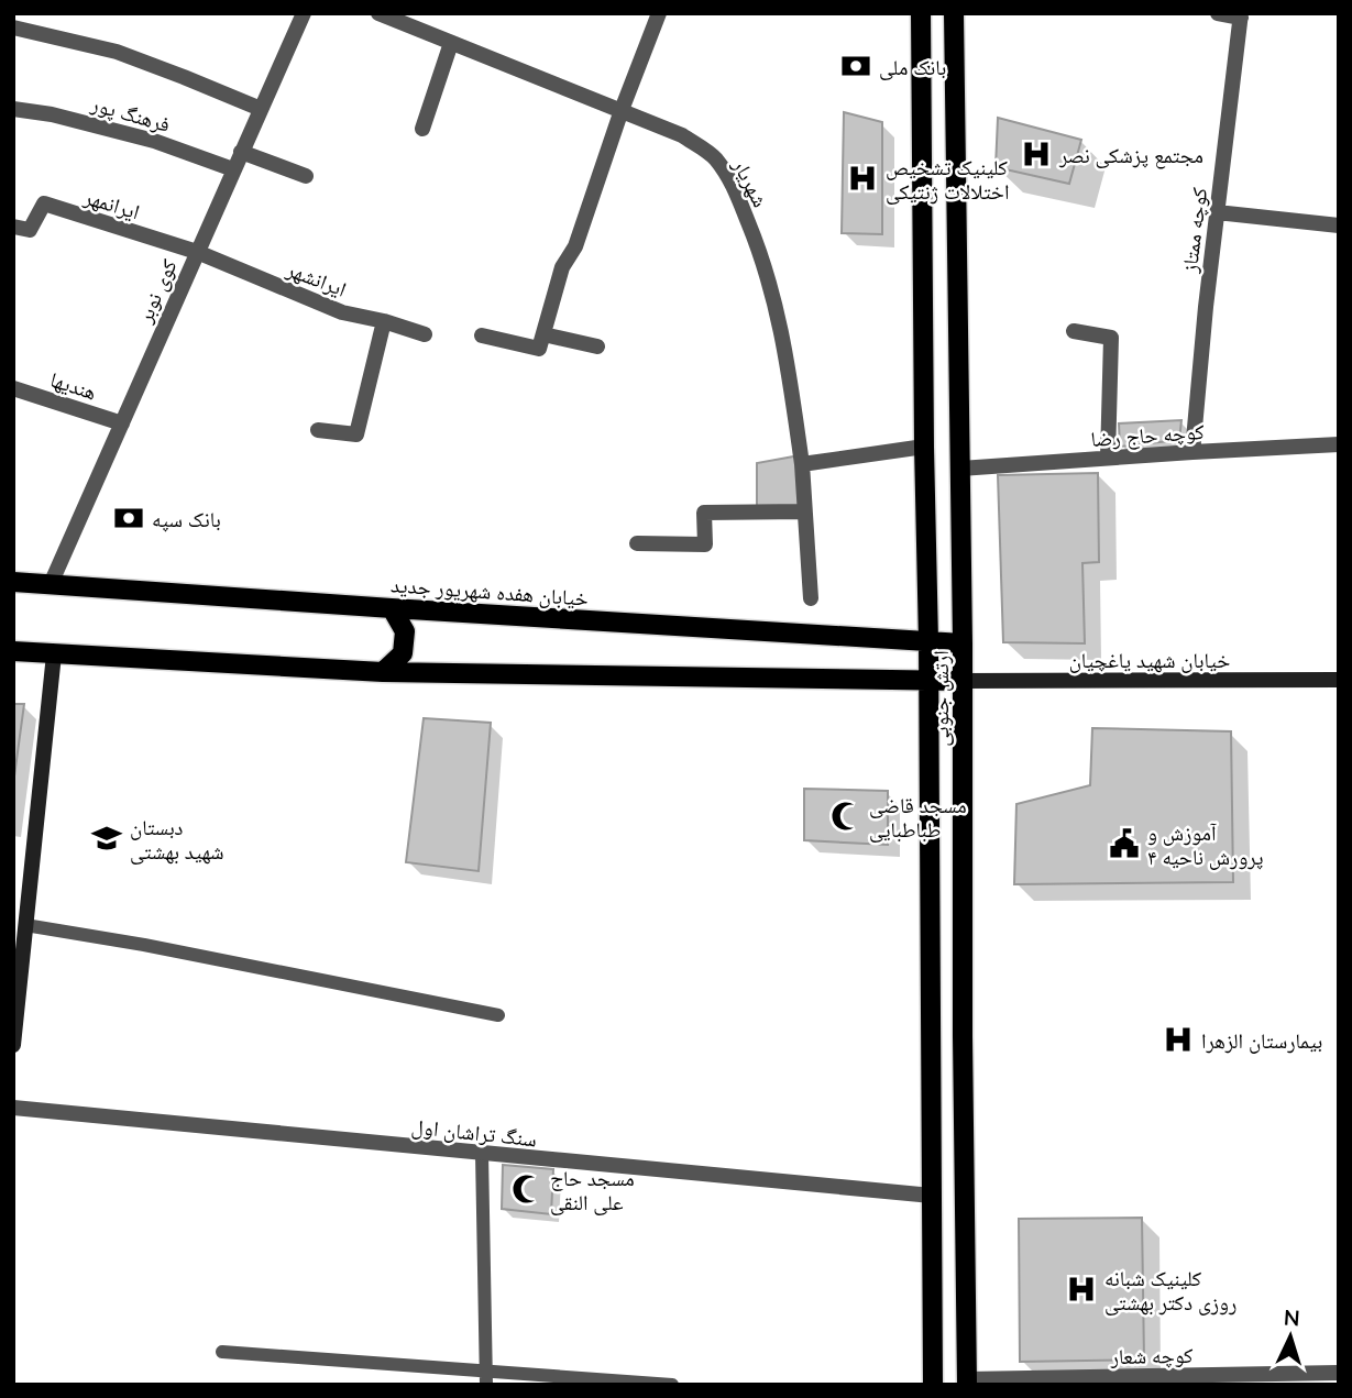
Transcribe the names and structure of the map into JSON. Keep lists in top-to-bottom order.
{
  "streets": {
    "main road": ["خیابان هفده شهریور جدید", "ارتش جنوبی"],
    "street": [
      "فرهنگ پور",
      "شهریار",
      "ایرانمهر",
      "کوچه ممتاز",
      "ایرانشهر",
      "کوی نوبر",
      "هندیها",
      "کوچه حاج رضا",
      "خیابان شهید یاغچیان",
      "سنگ تراشان اول",
      "کوچه شعار"
    ]
  },
  "crossings": [
    ["فرهنگ پور", "کوی نوبر"],
    ["ایرانمهر", "ایرانشهر"],
    ["ایرانمهر", "کوی نوبر"],
    ["کوچه ممتاز", "کوچه حاج رضا"],
    ["ایرانشهر", "کوی نوبر"],
    ["کوی نوبر", "هندیها"],
    ["کوی نوبر", "خیابان هفده شهریور جدید"],
    ["کوچه حاج رضا", "ارتش جنوبی"],
    ["خیابان هفده شهریور جدید", "ارتش جنوبی"],
    ["خیابان شهید یاغچیان", "ارتش جنوبی"],
    ["ارتش جنوبی", "سنگ تراشان اول"],
    ["ارتش جنوبی", "کوچه شعار"]
  ],
  "places": {
    "bank": ["بانک ملی", "بانک سپه"],
    "hospital": [
      "مجتمع پزشکی نصر",
      "کلینیک تشخیص اختلالات ژنتیکی",
      "بیمارستان الزهرا",
      "کلینیک شبانه روزی دکتر بهشتی"
    ],
    "mosque": ["مسجد قاضی طباطبایی", "مسجد حاج علی النقی"],
    "school or university": ["دبستان شهید بهشتی"],
    "public building": ["آموزش و پرورش ناحیه ۴"]
  },
  "north": "top"
}
